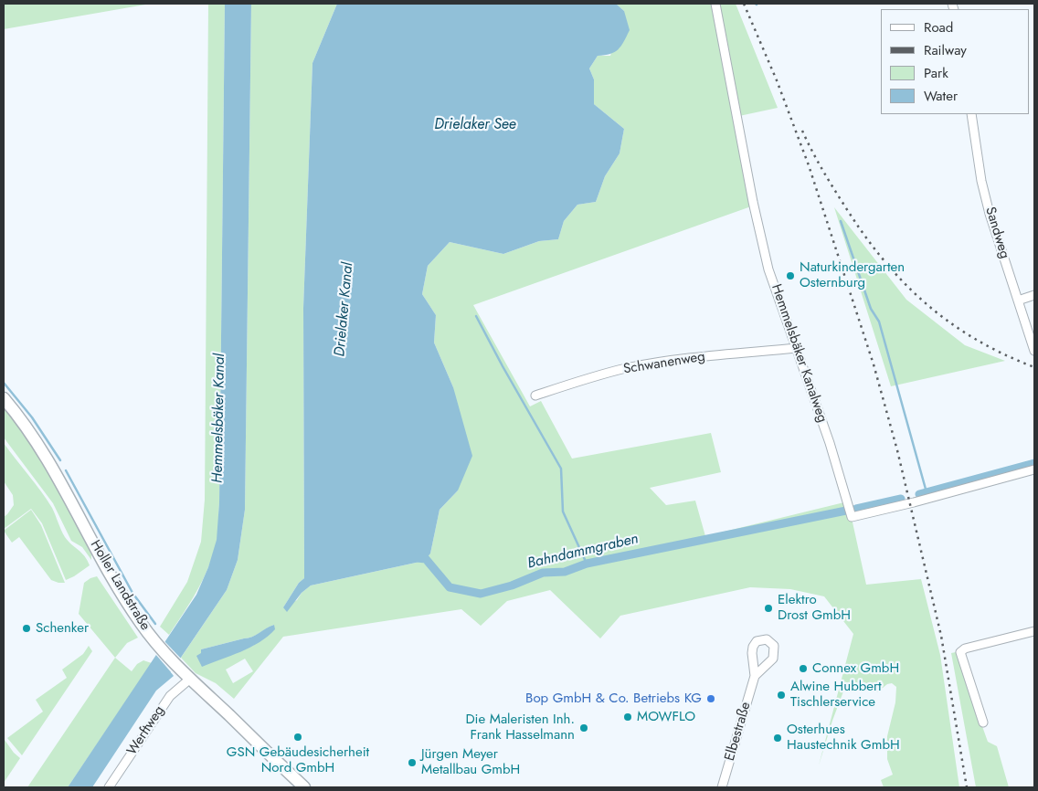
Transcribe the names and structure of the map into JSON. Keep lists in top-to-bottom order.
{
  "streets": {
    "main road": ["Holler Landstraße"],
    "street": [
      "Sandweg",
      "Hemmelsbäker Kanalweg",
      "Schwanenweg",
      "Werftweg",
      "Elbestraße"
    ]
  },
  "crossings": [
    ["Hemmelsbäker Kanalweg", "Schwanenweg"],
    ["Holler Landstraße", "Werftweg"]
  ],
  "water": [
    "Drielaker See",
    "Drielaker Kanal",
    "Hemmelsbäker Kanal",
    "Bahndammgraben"
  ],
  "places": [
    "Naturkindergarten Osternburg",
    "Elektro Drost GmbH",
    "Schenker",
    "Connex GmbH",
    "Alwine Hubbert Tischlerservice",
    "Bop GmbH & Co. Betriebs KG",
    "MOWFLO",
    "Die Maleristen Inh. Frank Hasselmann",
    "GSN Gebäudesicherheit Nord GmbH",
    "Osterhues Haustechnik GmbH",
    "Jürgen Meyer Metallbau GmbH"
  ],
  "legend": [
    "Road",
    "Railway",
    "Park",
    "Water"
  ]
}
